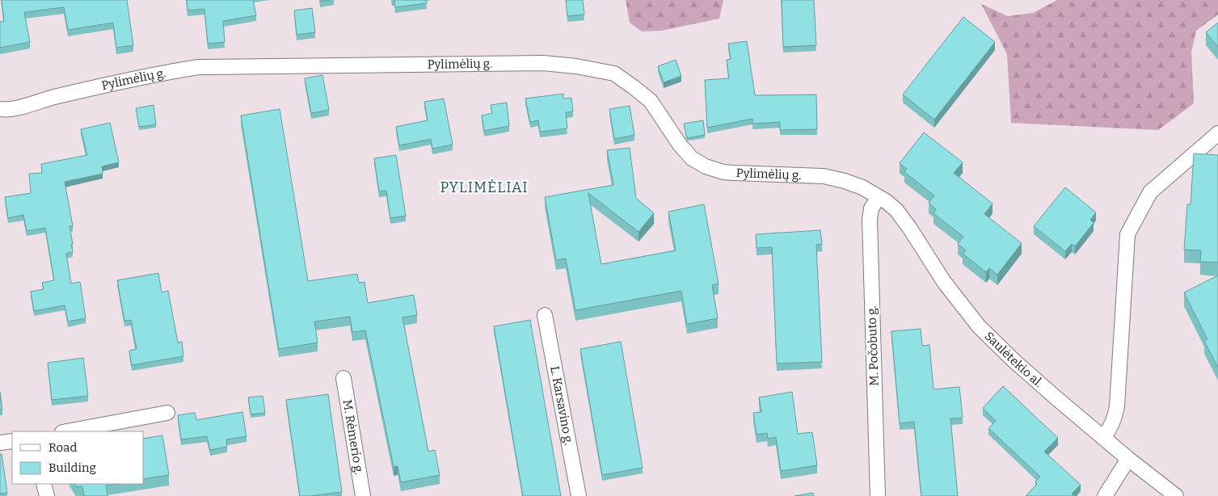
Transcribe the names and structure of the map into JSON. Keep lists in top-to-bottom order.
{
  "streets": {
    "street": [
      "Pylimėlių g.",
      "M. Počobuto g.",
      "Saulėtekio al.",
      "L. Karsavino g.",
      "M. Rėmerio g."
    ]
  },
  "crossings": [
    ["Pylimėlių g.", "M. Počobuto g."],
    ["Pylimėlių g.", "Saulėtekio al."],
    ["M. Počobuto g.", "Saulėtekio al."]
  ],
  "districts": ["PYLIMĖLIAI"],
  "legend": ["Road", "Building"]
}
